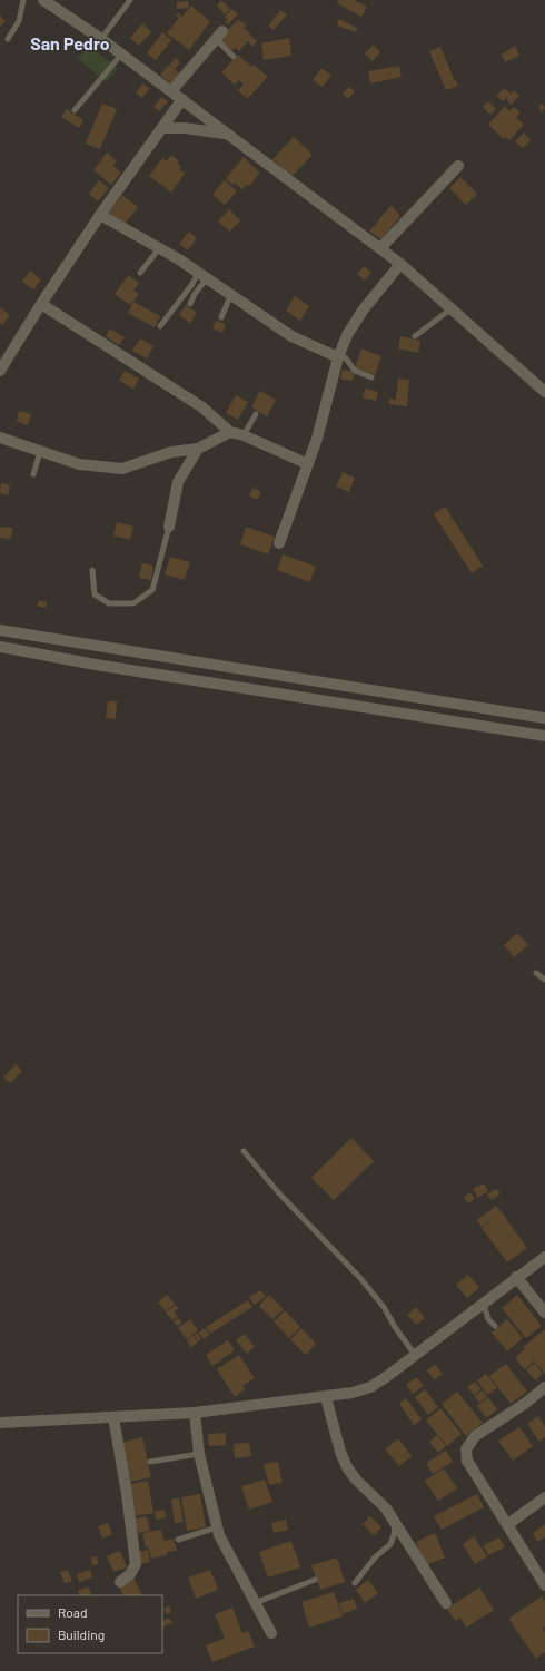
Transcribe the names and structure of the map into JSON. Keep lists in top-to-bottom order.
{
  "districts": ["San Pedro"],
  "legend": ["Road", "Building"]
}
